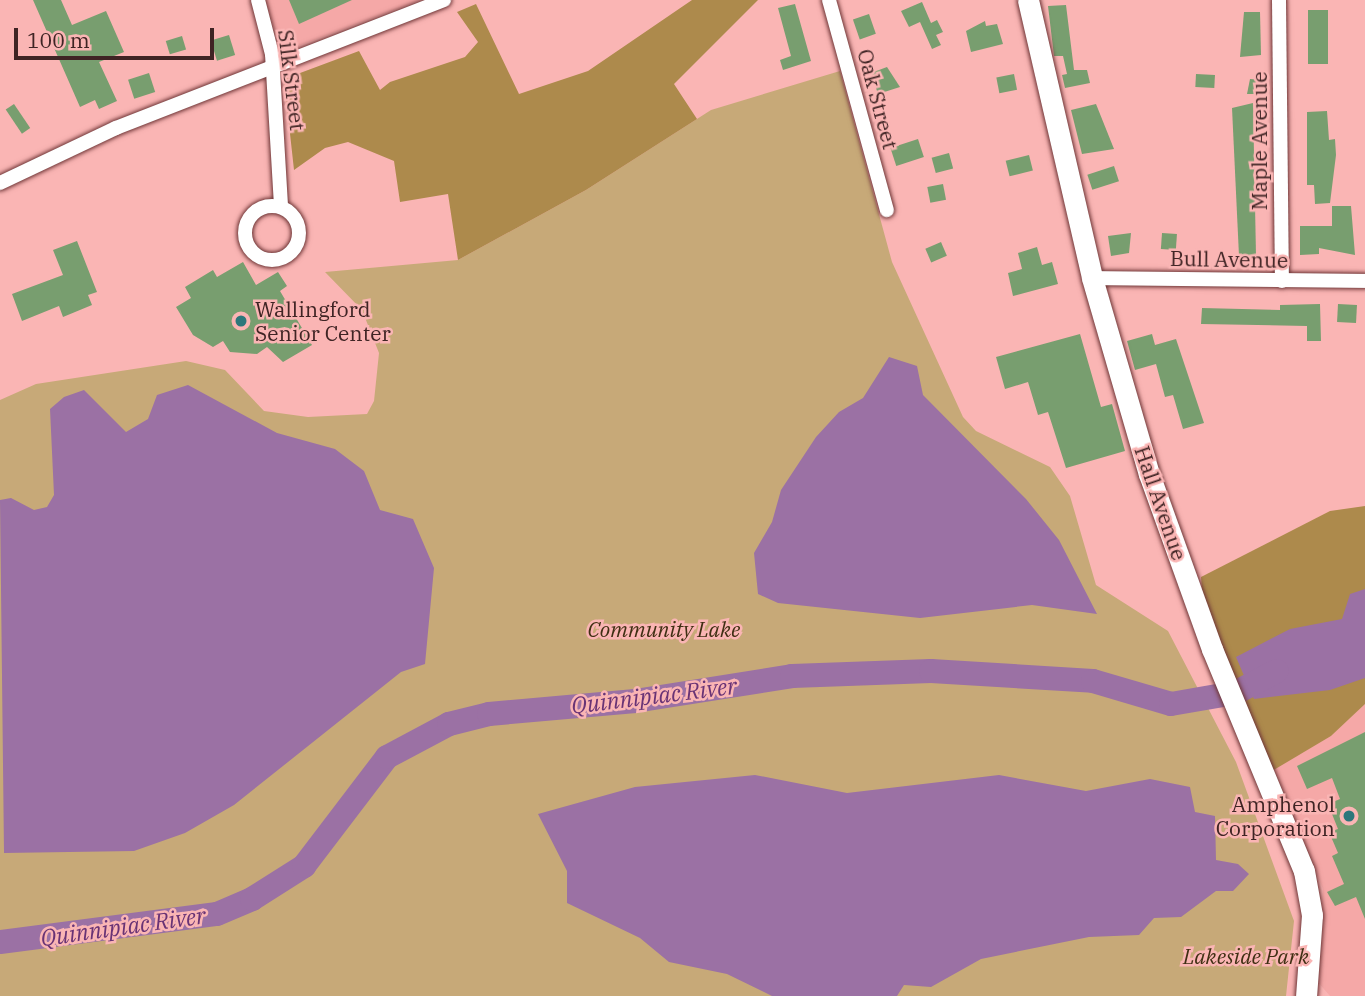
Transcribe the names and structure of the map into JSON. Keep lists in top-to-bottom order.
{
  "streets": {
    "main road": ["Hall Avenue"],
    "street": [
      "Silk Street",
      "Oak Street",
      "Maple Avenue",
      "Bull Avenue"
    ]
  },
  "crossings": [
    ["Maple Avenue", "Bull Avenue"],
    ["Bull Avenue", "Hall Avenue"]
  ],
  "water": ["Quinnipiac River"],
  "parks": ["Community Lake", "Lakeside Park"],
  "places": ["Wallingford Senior Center", "Amphenol Corporation"],
  "scale_bar": "100 m"
}
